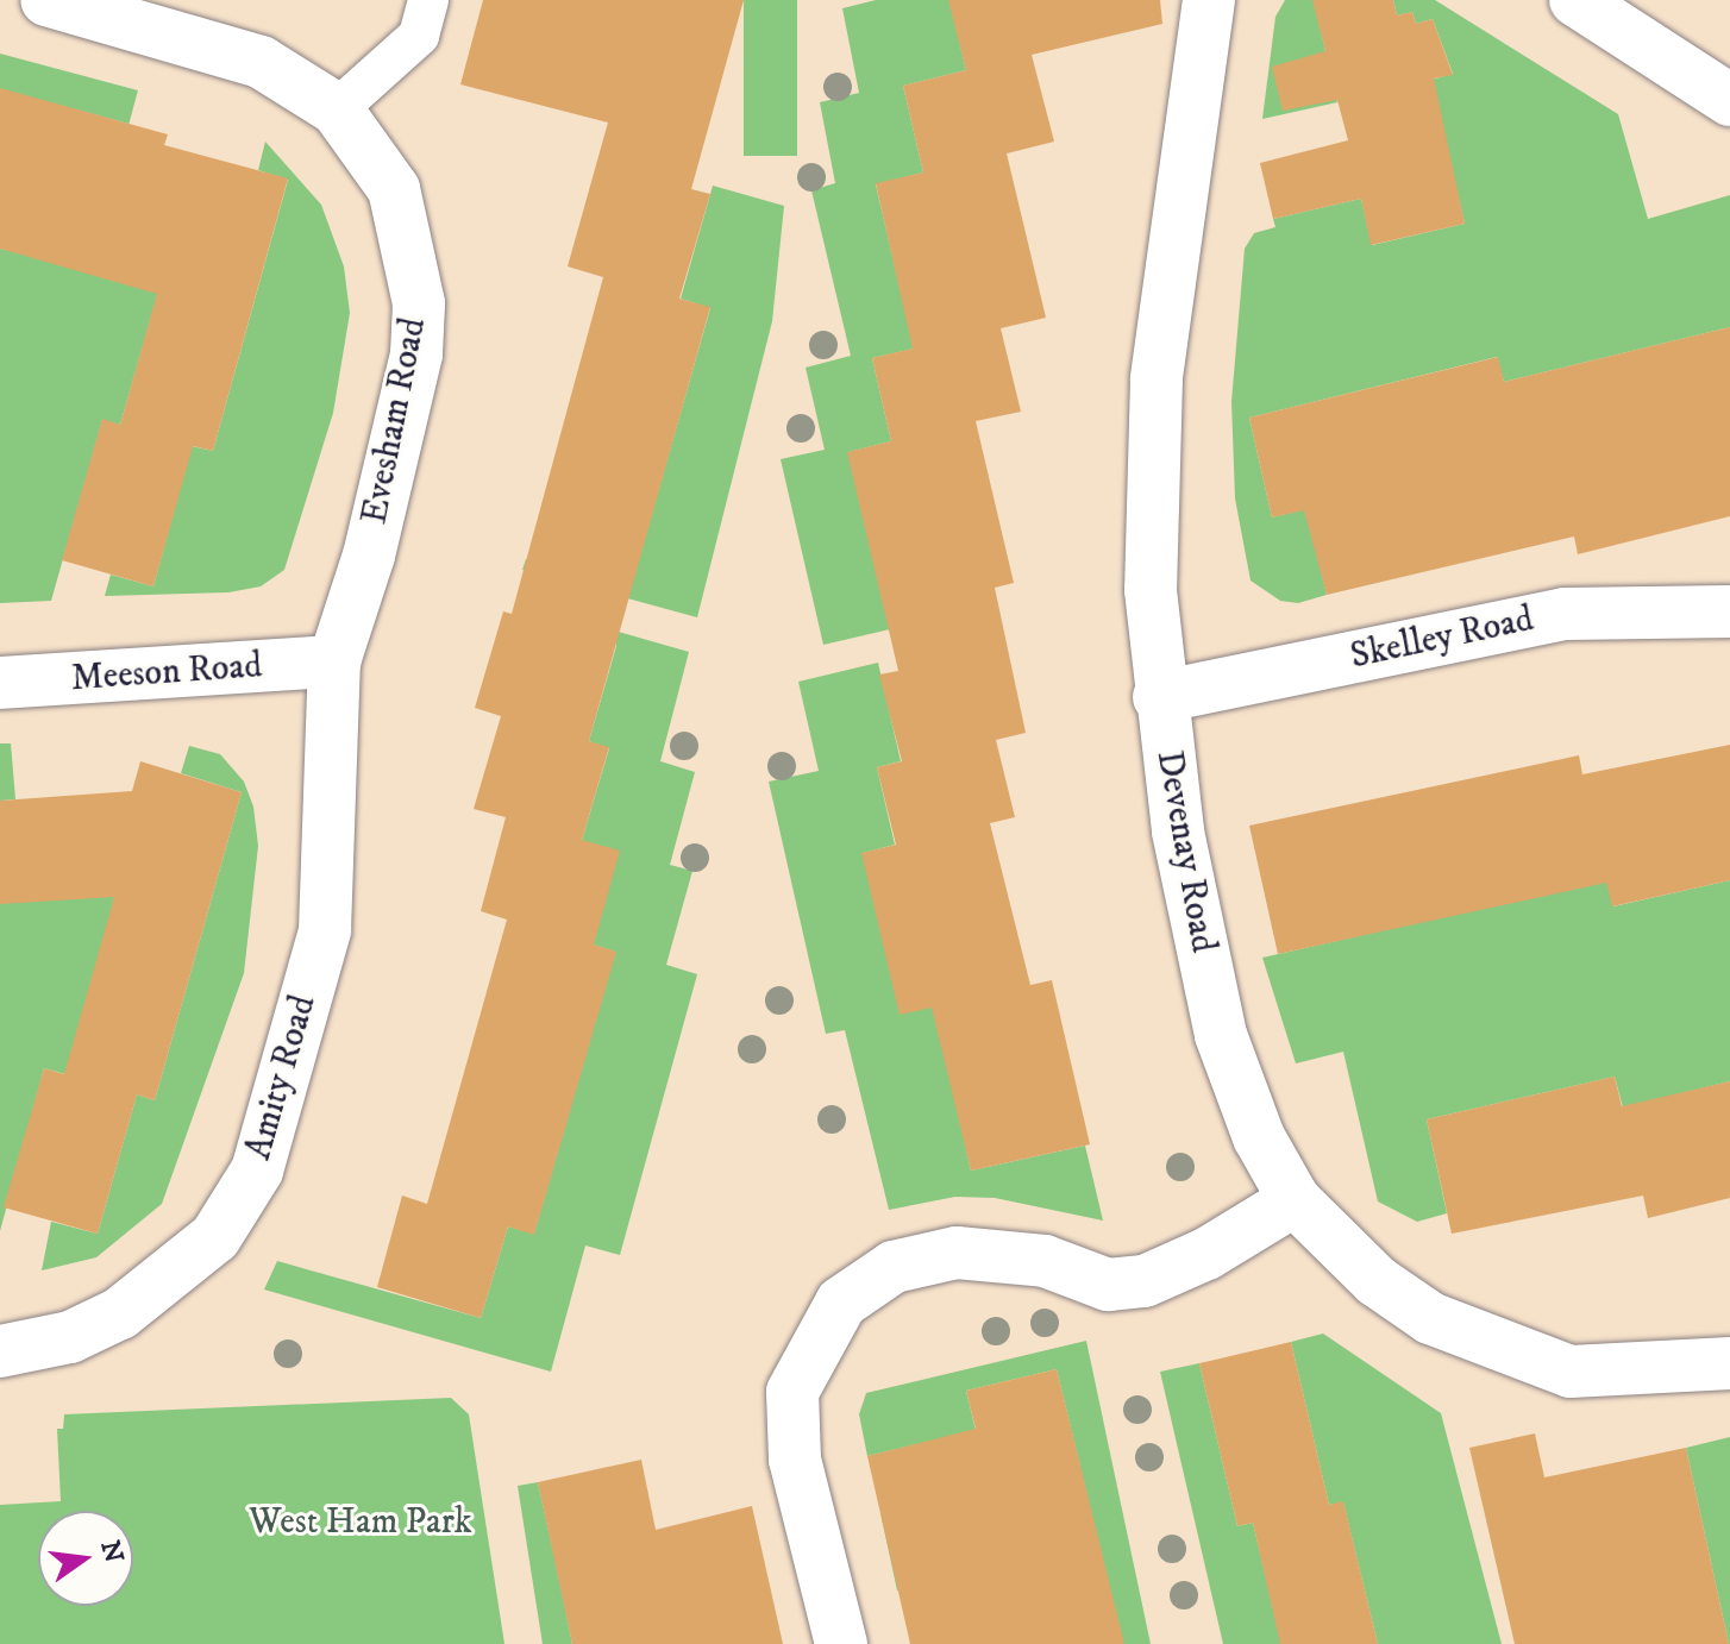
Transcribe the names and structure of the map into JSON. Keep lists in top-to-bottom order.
{
  "streets": {
    "street": [
      "Evesham Road",
      "Skelley Road",
      "Meeson Road",
      "Devenay Road",
      "Amity Road"
    ]
  },
  "crossings": [
    ["Evesham Road", "Meeson Road"],
    ["Evesham Road", "Amity Road"],
    ["Skelley Road", "Devenay Road"],
    ["Meeson Road", "Amity Road"]
  ],
  "parks": ["West Ham Park"],
  "north": "right"
}
